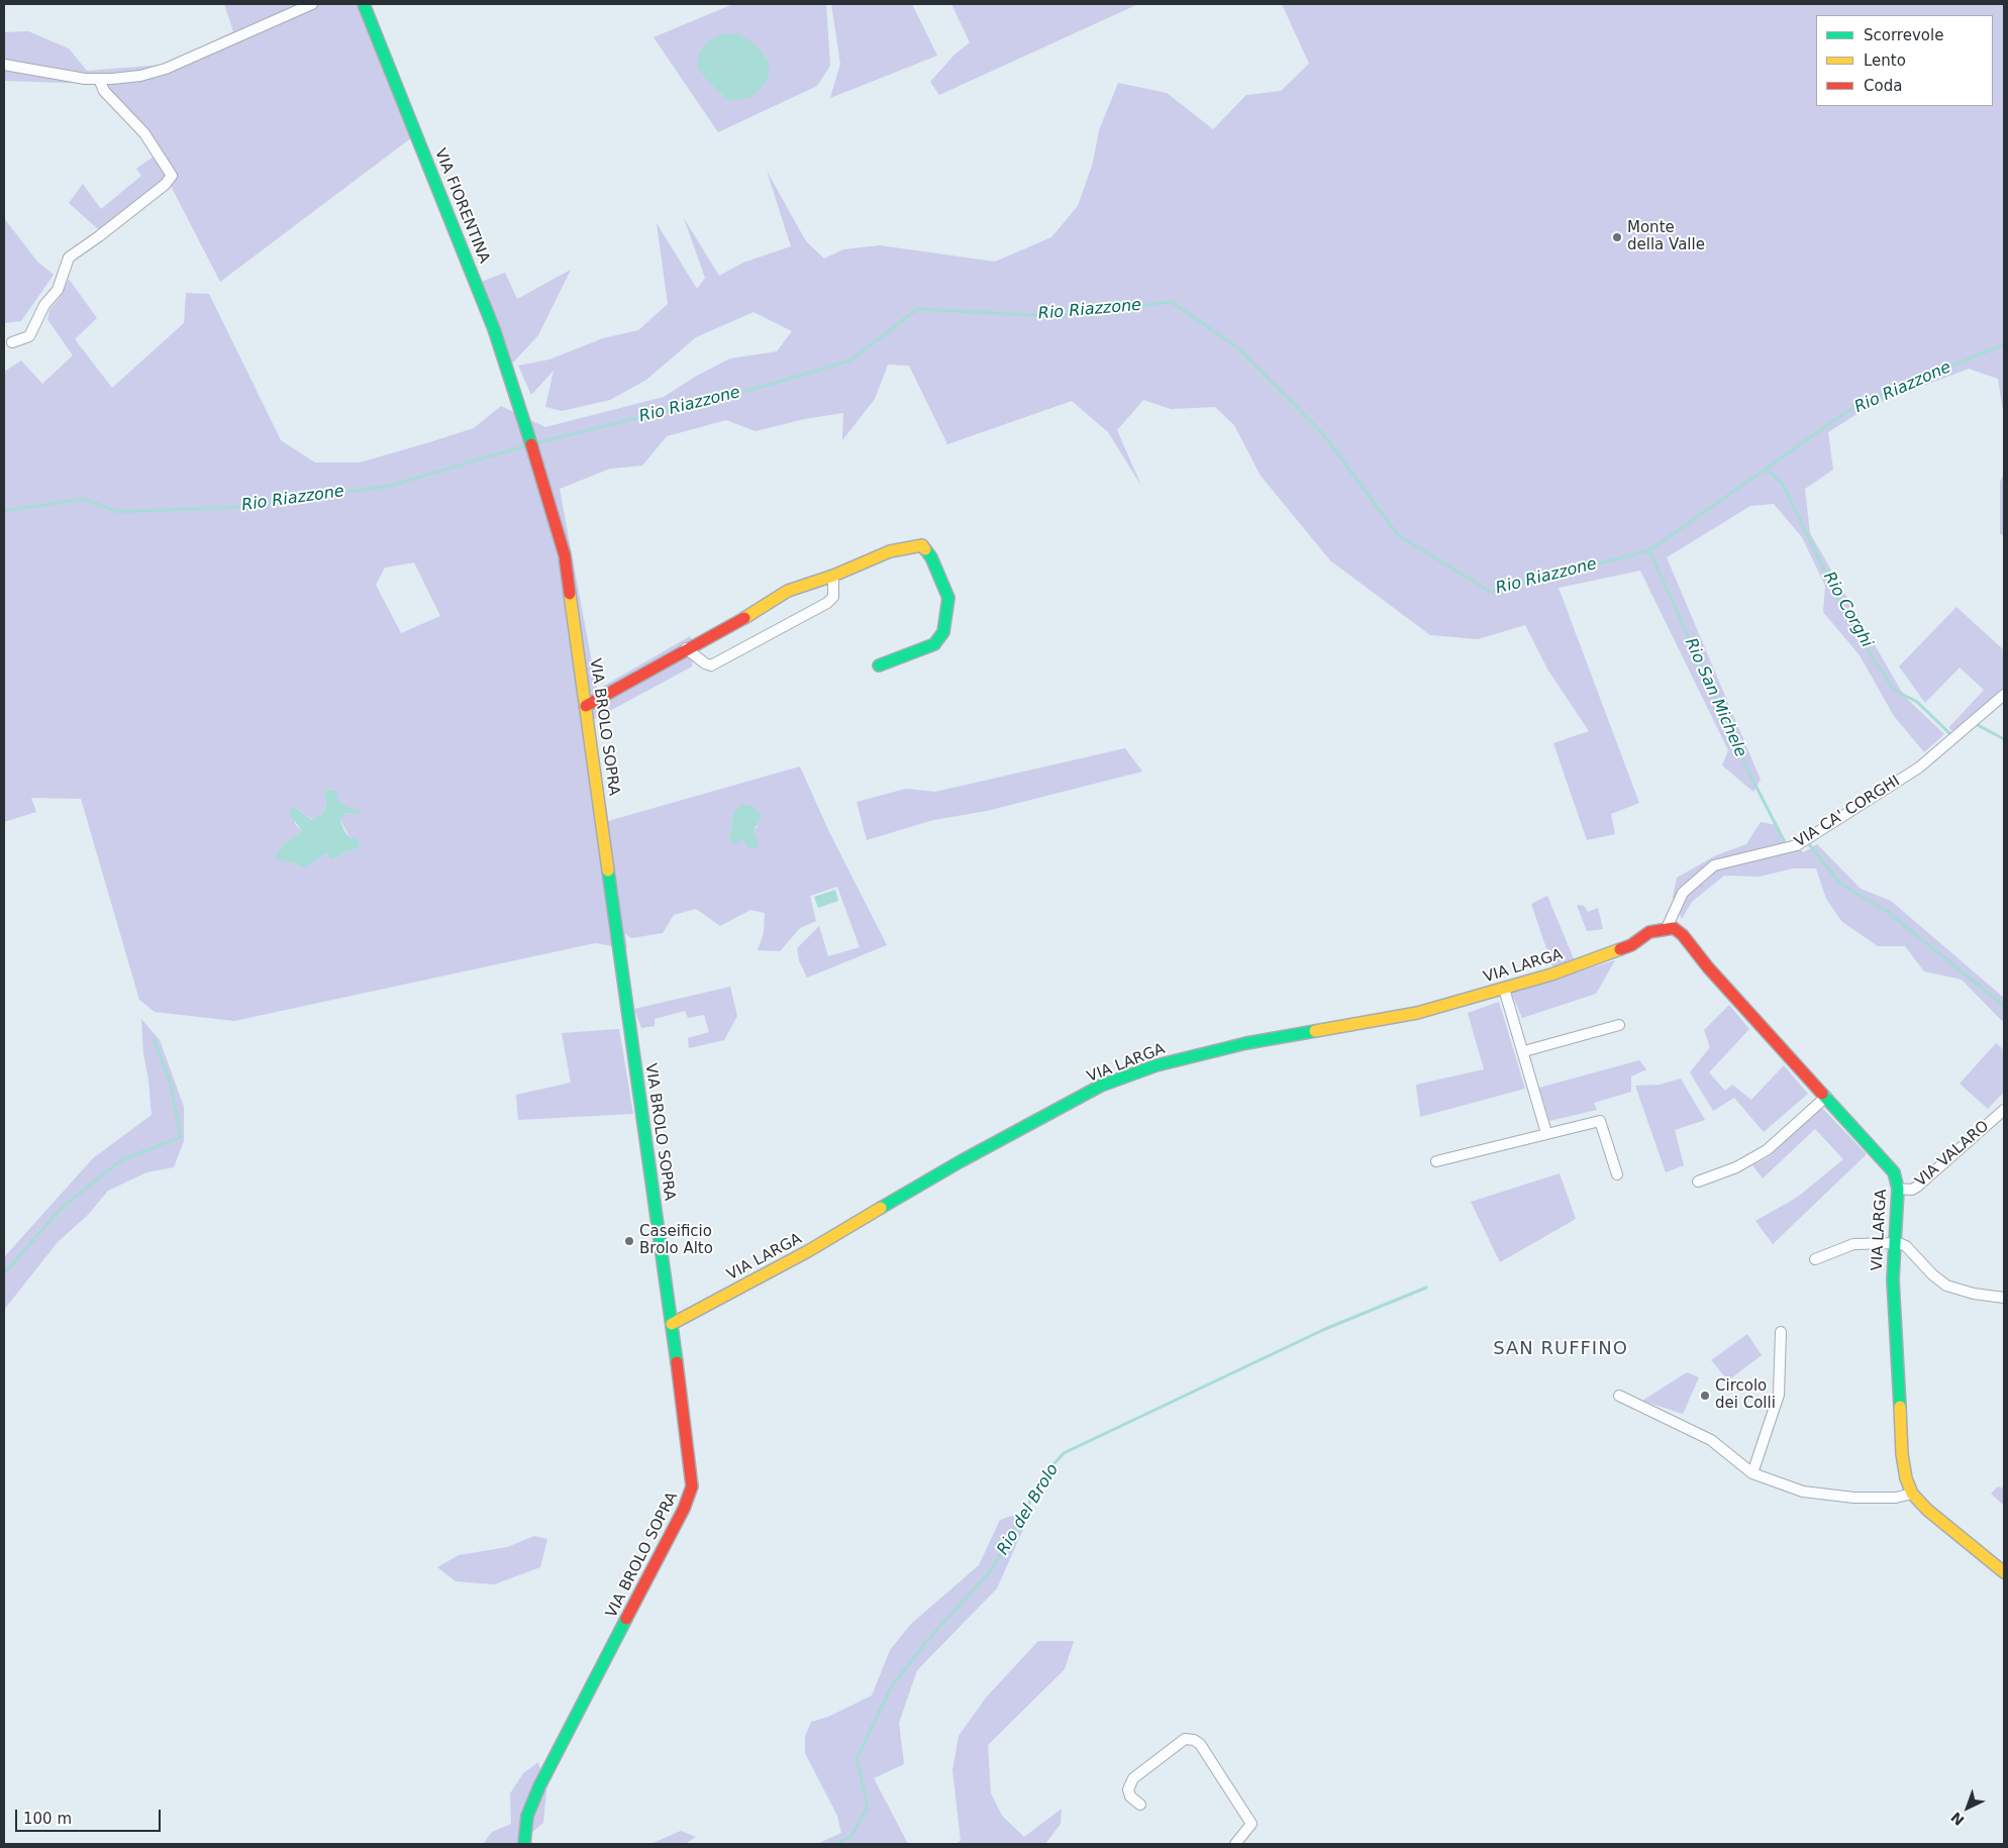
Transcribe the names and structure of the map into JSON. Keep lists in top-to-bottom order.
{
  "streets": {
    "street": [
      "VIA FIORENTINA",
      "VIA BROLO SOPRA",
      "VIA CA' CORGHI",
      "VIA LARGA",
      "VIA VALARO"
    ]
  },
  "crossings": [
    ["VIA FIORENTINA", "VIA BROLO SOPRA"],
    ["VIA BROLO SOPRA", "VIA LARGA"],
    ["VIA CA' CORGHI", "VIA LARGA"],
    ["VIA LARGA", "VIA VALARO"]
  ],
  "districts": ["SAN RUFFINO"],
  "water": [
    "Rio Riazzone",
    "Rio Corghi",
    "Rio San Michele",
    "Rio del Brolo"
  ],
  "places": ["Monte della Valle", "Caseificio Brolo Alto", "Circolo dei Colli"],
  "legend": ["Scorrevole", "Lento", "Coda"],
  "scale_bar": "100 m",
  "north": "bottom left"
}
